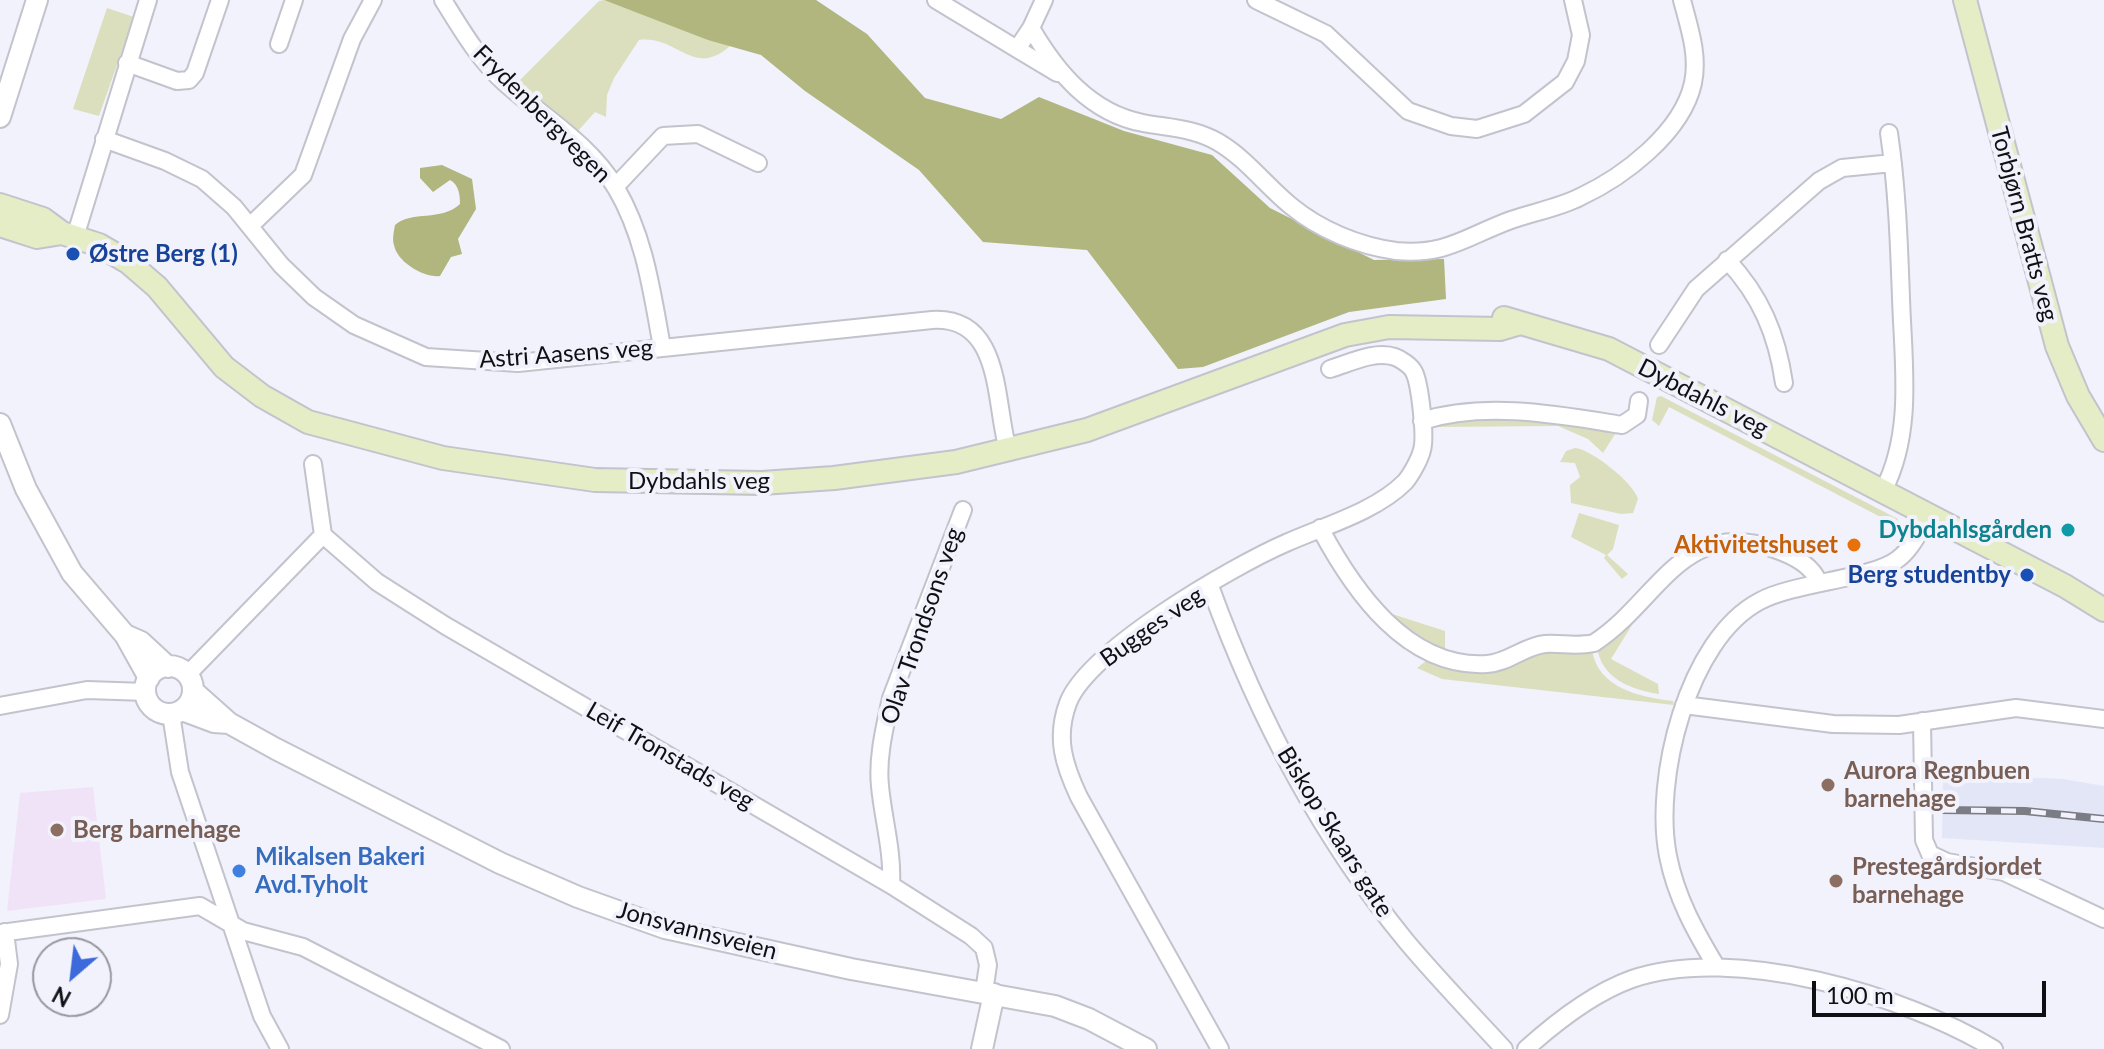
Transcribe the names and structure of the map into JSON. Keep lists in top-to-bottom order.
{
  "streets": {
    "main road": ["Torbjørn Bratts veg", "Dybdahls veg"],
    "street": [
      "Frydenbergvegen",
      "Astri Aasens veg",
      "Olav Trondsons veg",
      "Bugges veg",
      "Leif Tronstads veg",
      "Biskop Skaars gate",
      "Jonsvannsveien"
    ]
  },
  "crossings": [
    ["Frydenbergvegen", "Astri Aasens veg"],
    ["Astri Aasens veg", "Dybdahls veg"],
    ["Olav Trondsons veg", "Leif Tronstads veg"],
    ["Bugges veg", "Biskop Skaars gate"],
    ["Leif Tronstads veg", "Jonsvannsveien"]
  ],
  "places": [
    "Østre Berg (1)",
    "Dybdahlsgården",
    "Aktivitetshuset",
    "Berg studentby",
    "Aurora Regnbuen barnehage",
    "Berg barnehage",
    "Mikalsen Bakeri Avd.Tyholt",
    "Prestegårdsjordet barnehage"
  ],
  "scale_bar": "100 m",
  "north": "bottom left"
}
